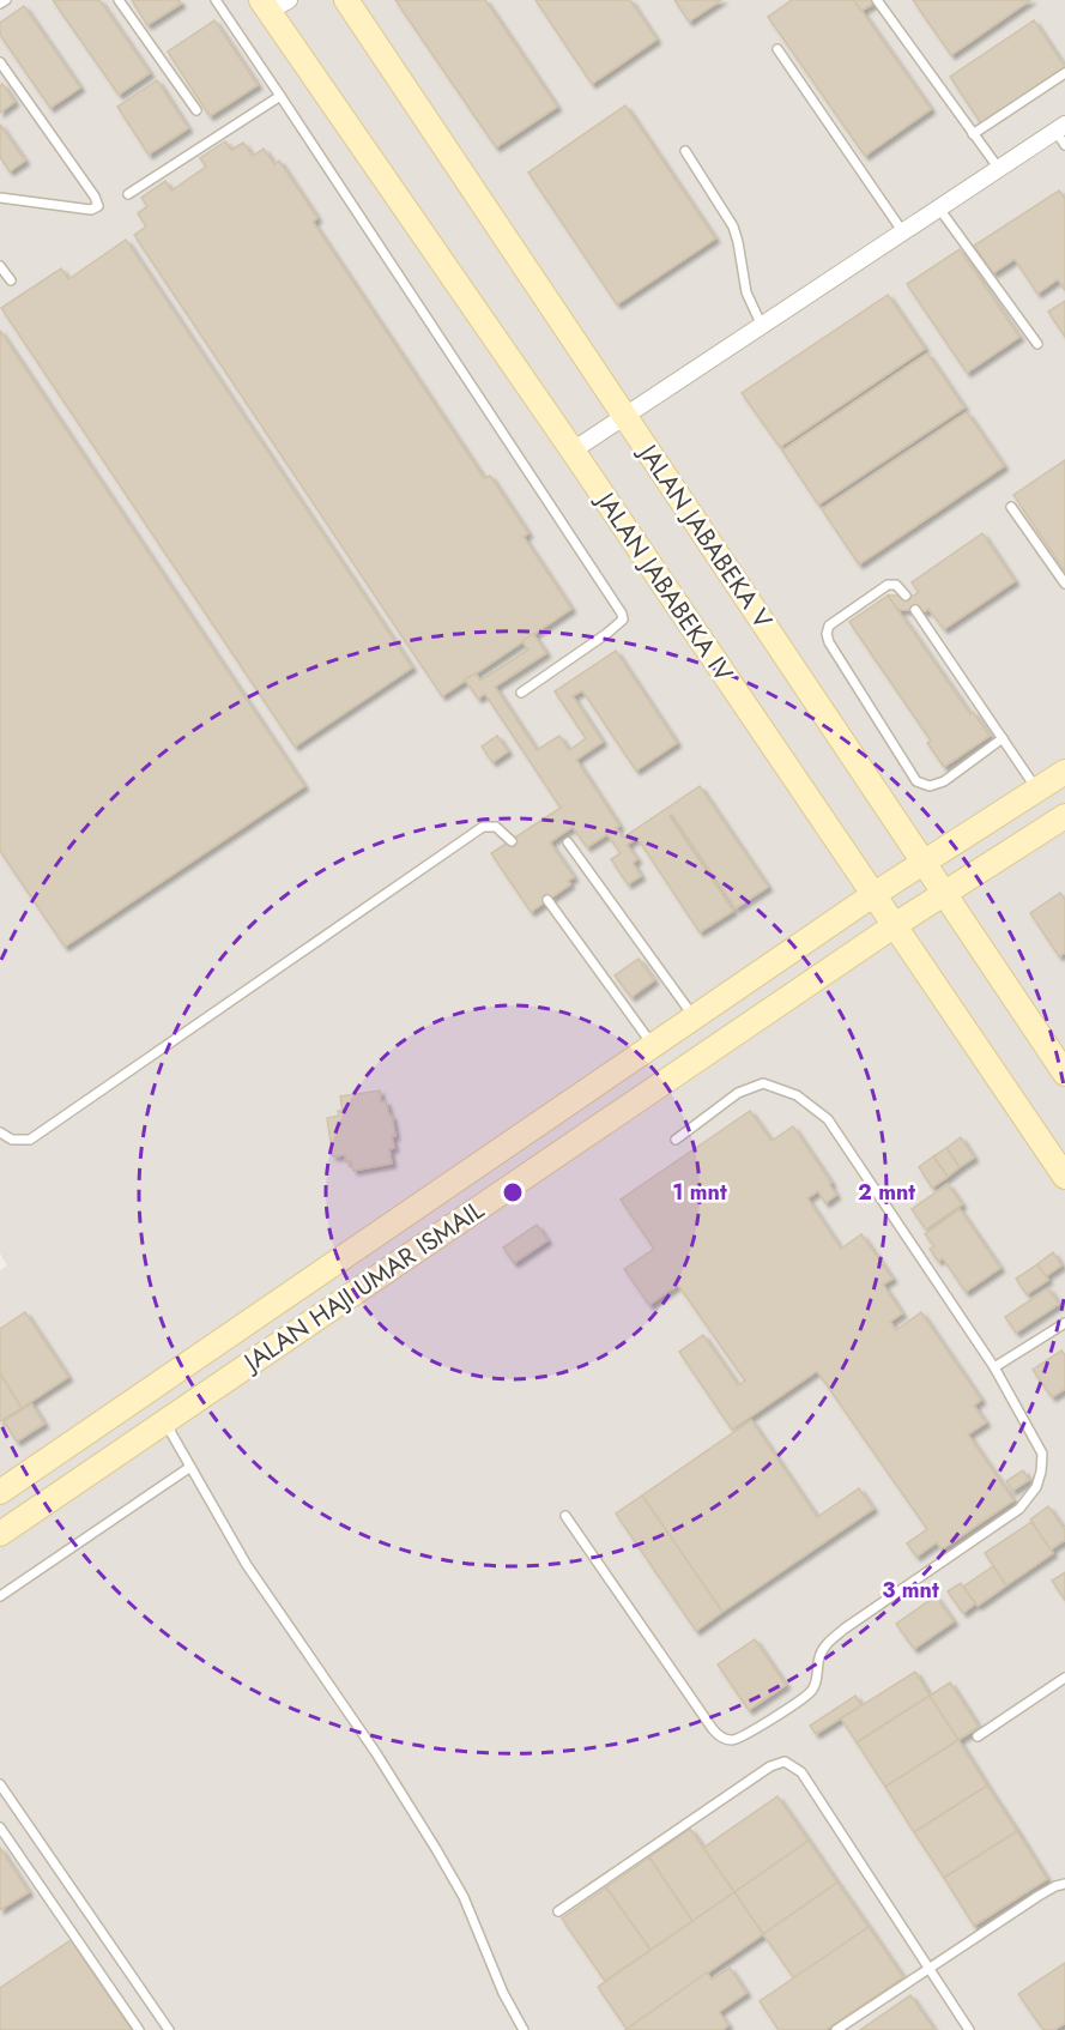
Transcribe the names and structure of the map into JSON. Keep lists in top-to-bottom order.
{
  "streets": {
    "street": ["JALAN JABABEKA V", "JALAN JABABEKA IV", "JALAN HAJI UMAR ISMAIL"]
  },
  "crossings": [
    ["JALAN JABABEKA V", "JALAN HAJI UMAR ISMAIL"],
    ["JALAN JABABEKA IV", "JALAN HAJI UMAR ISMAIL"]
  ],
  "rings": ["1 mnt", "2 mnt", "3 mnt"]
}
